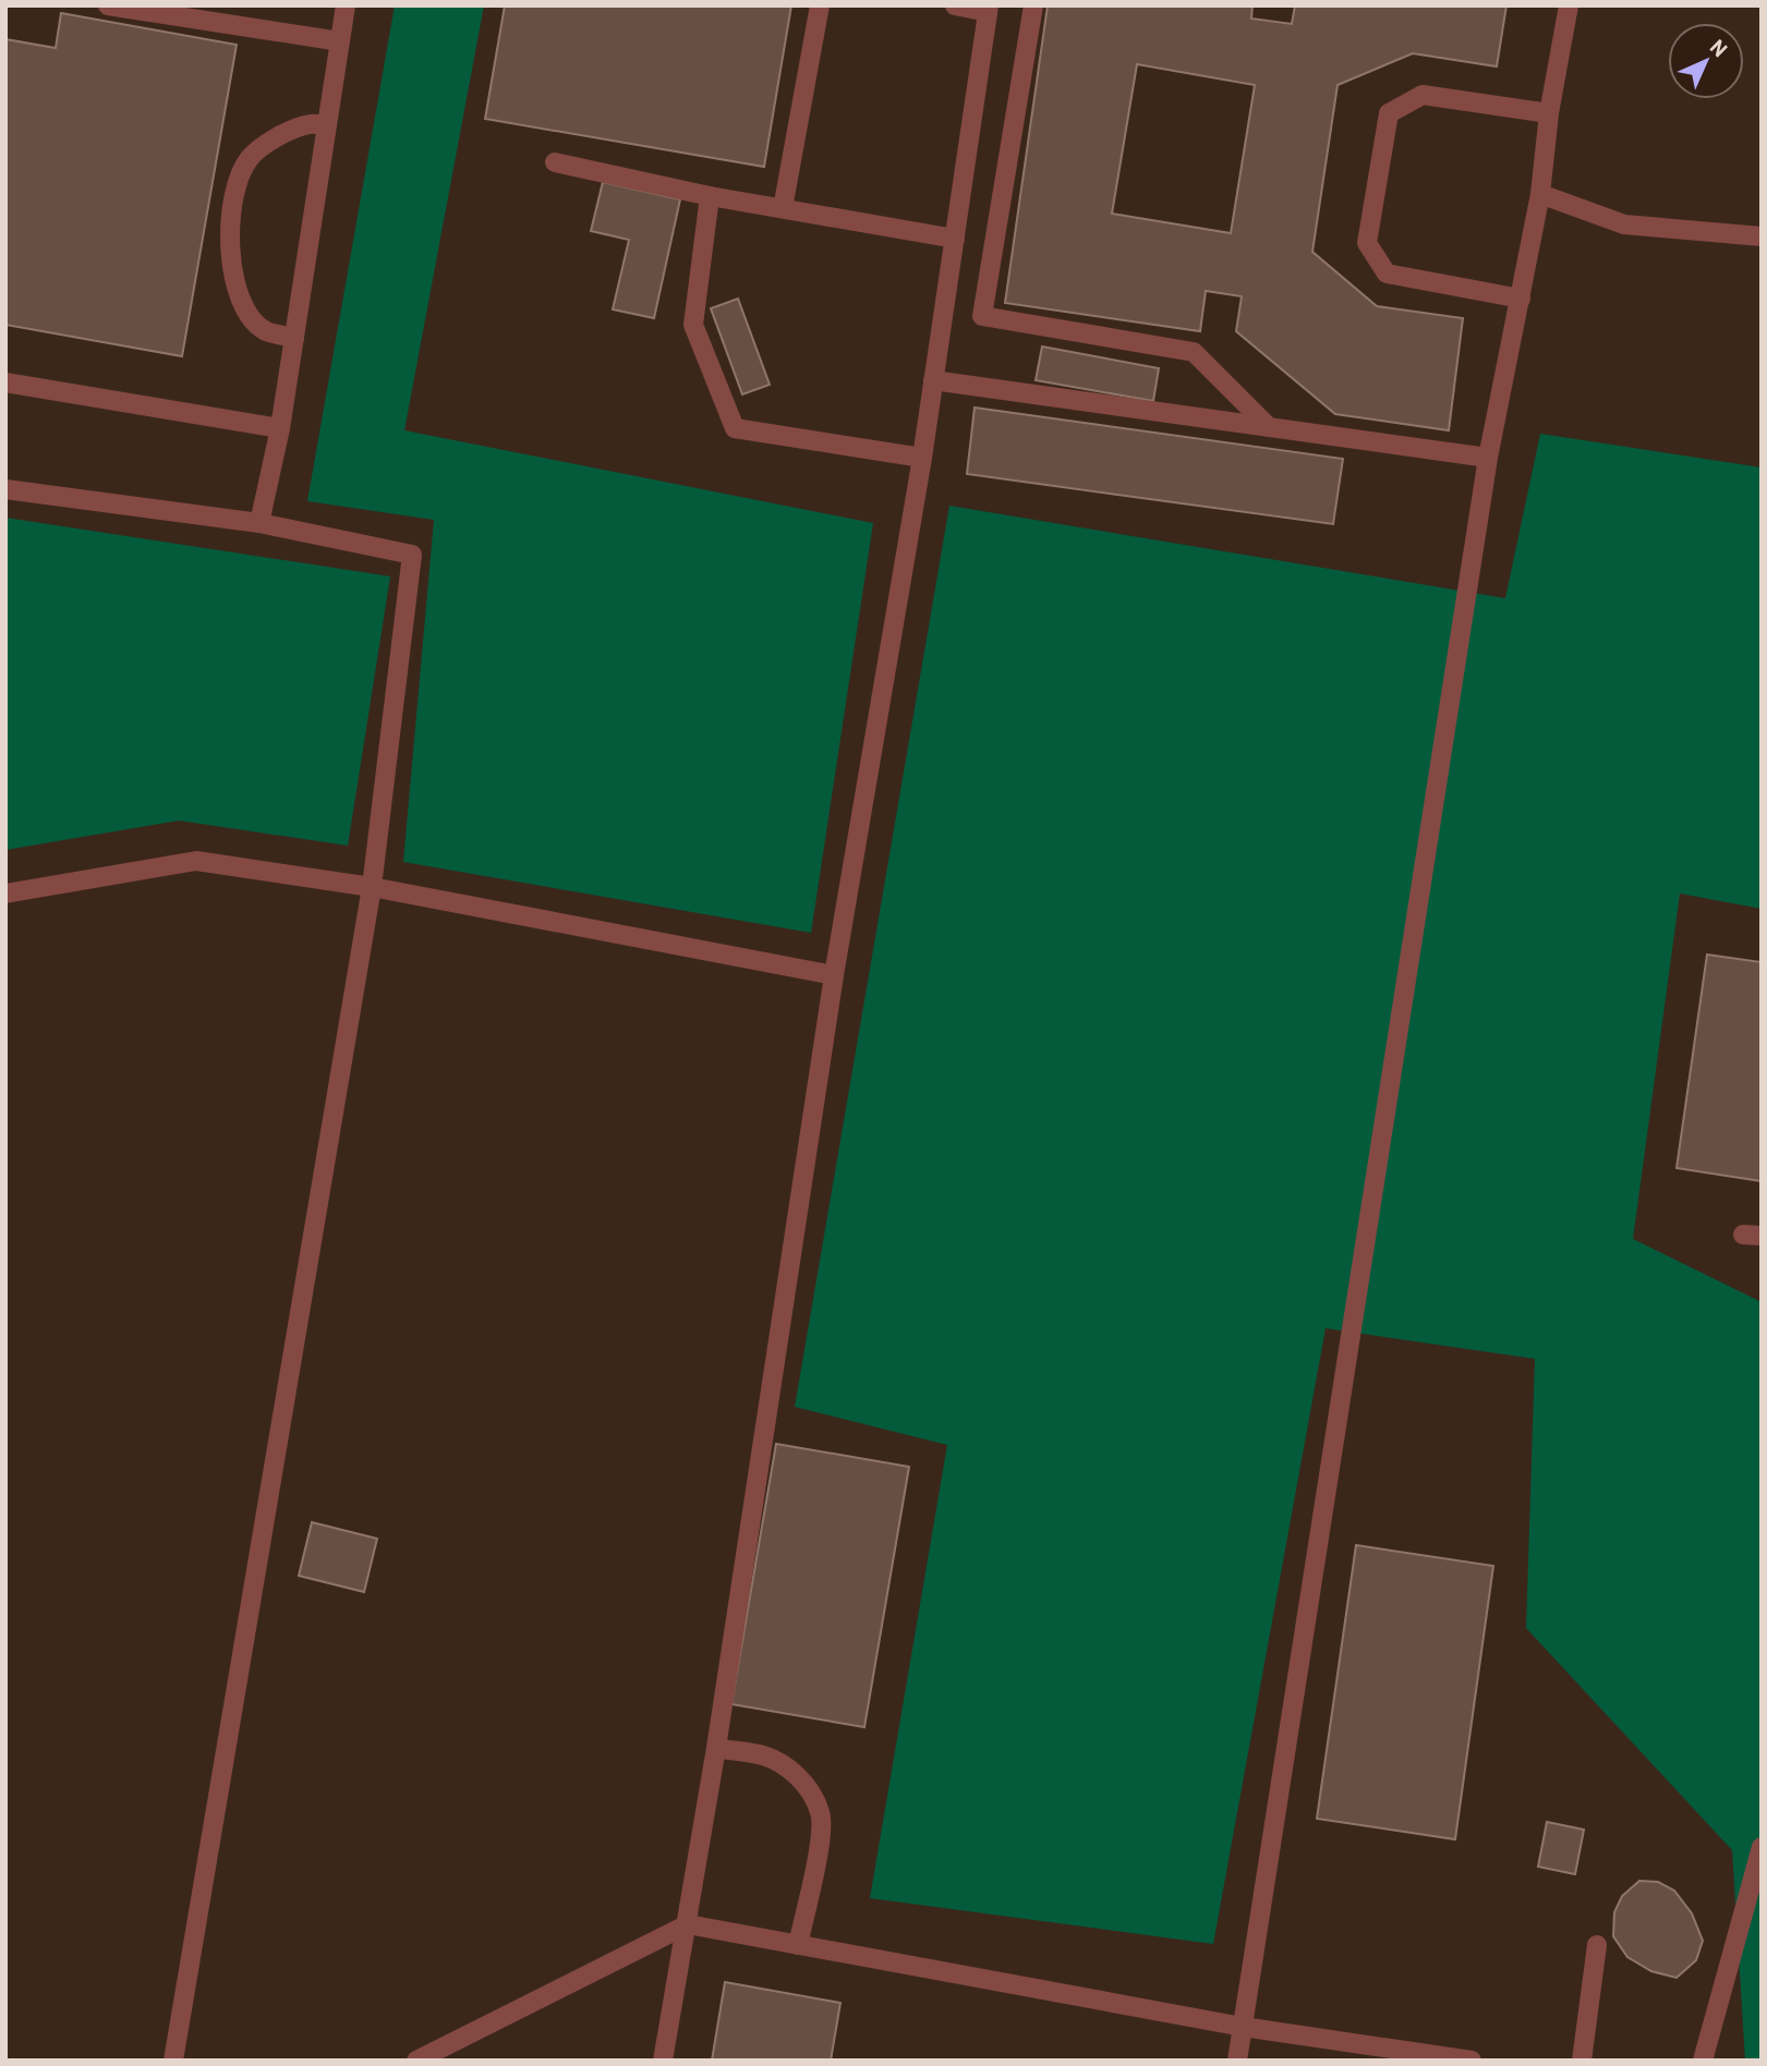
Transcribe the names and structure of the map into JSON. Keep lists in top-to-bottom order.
{
  "north": "top right"
}
